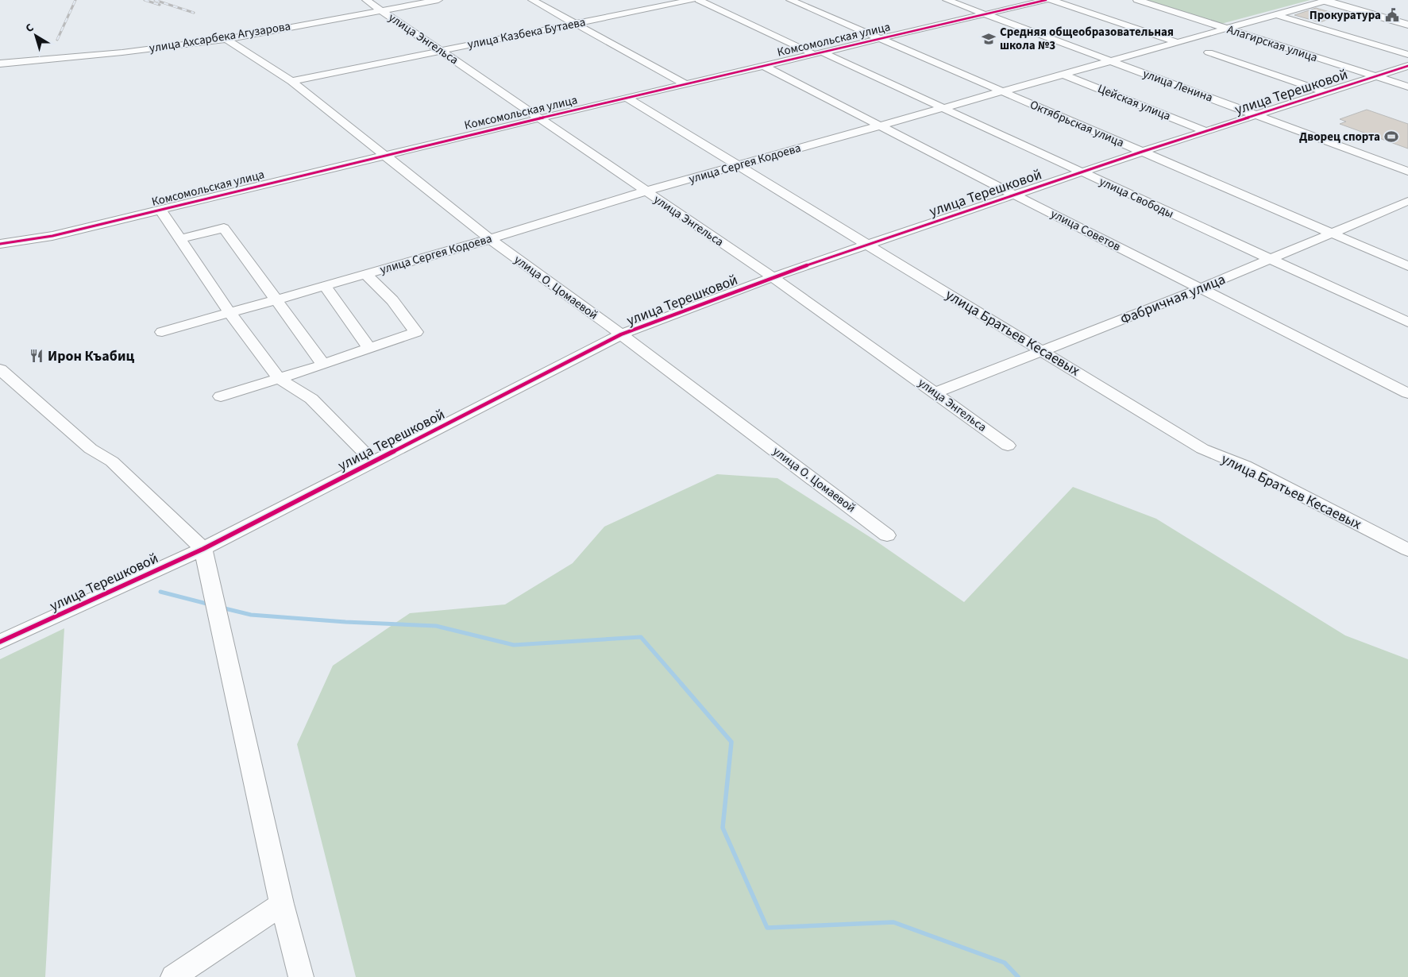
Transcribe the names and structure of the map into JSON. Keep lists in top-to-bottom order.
{
  "streets": {
    "street": [
      "улица Казбека Бутаева",
      "улица Ахсарбека Агузарова",
      "улица Энгельса",
      "Комсомольская улица",
      "Алагирская улица",
      "улица Ленина",
      "улица Терешковой",
      "Цейская улица",
      "Октябрьская улица",
      "улица Сергея Кодоева",
      "улица Свободы",
      "улица Советов",
      "улица О. Цомаевой",
      "Фабричная улица",
      "улица Братьев Кесаевых"
    ]
  },
  "crossings": [
    ["улица Казбека Бутаева", "улица Энгельса"],
    ["улица Казбека Бутаева", "улица О. Цомаевой"],
    ["улица Ахсарбека Агузарова", "улица Энгельса"],
    ["улица Ахсарбека Агузарова", "улица О. Цомаевой"],
    ["улица Энгельса", "Комсомольская улица"],
    ["улица Энгельса", "улица Терешковой"],
    ["улица Энгельса", "улица Сергея Кодоева"],
    ["улица Энгельса", "Фабричная улица"],
    ["Комсомольская улица", "улица Ленина"],
    ["Комсомольская улица", "Октябрьская улица"],
    ["Комсомольская улица", "улица Свободы"],
    ["Комсомольская улица", "улица Советов"],
    ["Комсомольская улица", "улица О. Цомаевой"],
    ["Комсомольская улица", "улица Братьев Кесаевых"],
    ["Алагирская улица", "улица Терешковой"],
    ["Алагирская улица", "улица Сергея Кодоева"],
    ["улица Ленина", "улица Терешковой"],
    ["улица Ленина", "улица Сергея Кодоева"],
    ["улица Терешковой", "Цейская улица"],
    ["улица Терешковой", "Октябрьская улица"],
    ["улица Терешковой", "улица Свободы"],
    ["улица Терешковой", "улица Советов"],
    ["улица Терешковой", "улица О. Цомаевой"],
    ["улица Терешковой", "улица Братьев Кесаевых"],
    ["Цейская улица", "улица Сергея Кодоева"],
    ["Октябрьская улица", "улица Сергея Кодоева"],
    ["Октябрьская улица", "Фабричная улица"],
    ["улица Сергея Кодоева", "улица Свободы"],
    ["улица Сергея Кодоева", "улица Советов"],
    ["улица Сергея Кодоева", "улица О. Цомаевой"],
    ["улица Сергея Кодоева", "улица Братьев Кесаевых"],
    ["улица Свободы", "Фабричная улица"],
    ["улица Советов", "Фабричная улица"],
    ["Фабричная улица", "улица Братьев Кесаевых"]
  ],
  "places": {
    "public building": ["Прокуратура"],
    "school or university": ["Средняя общеобразовательная школа №3"],
    "sports": ["Дворец спорта"],
    "restaurant": ["Ирон Къабиц"]
  },
  "north": "top left"
}
